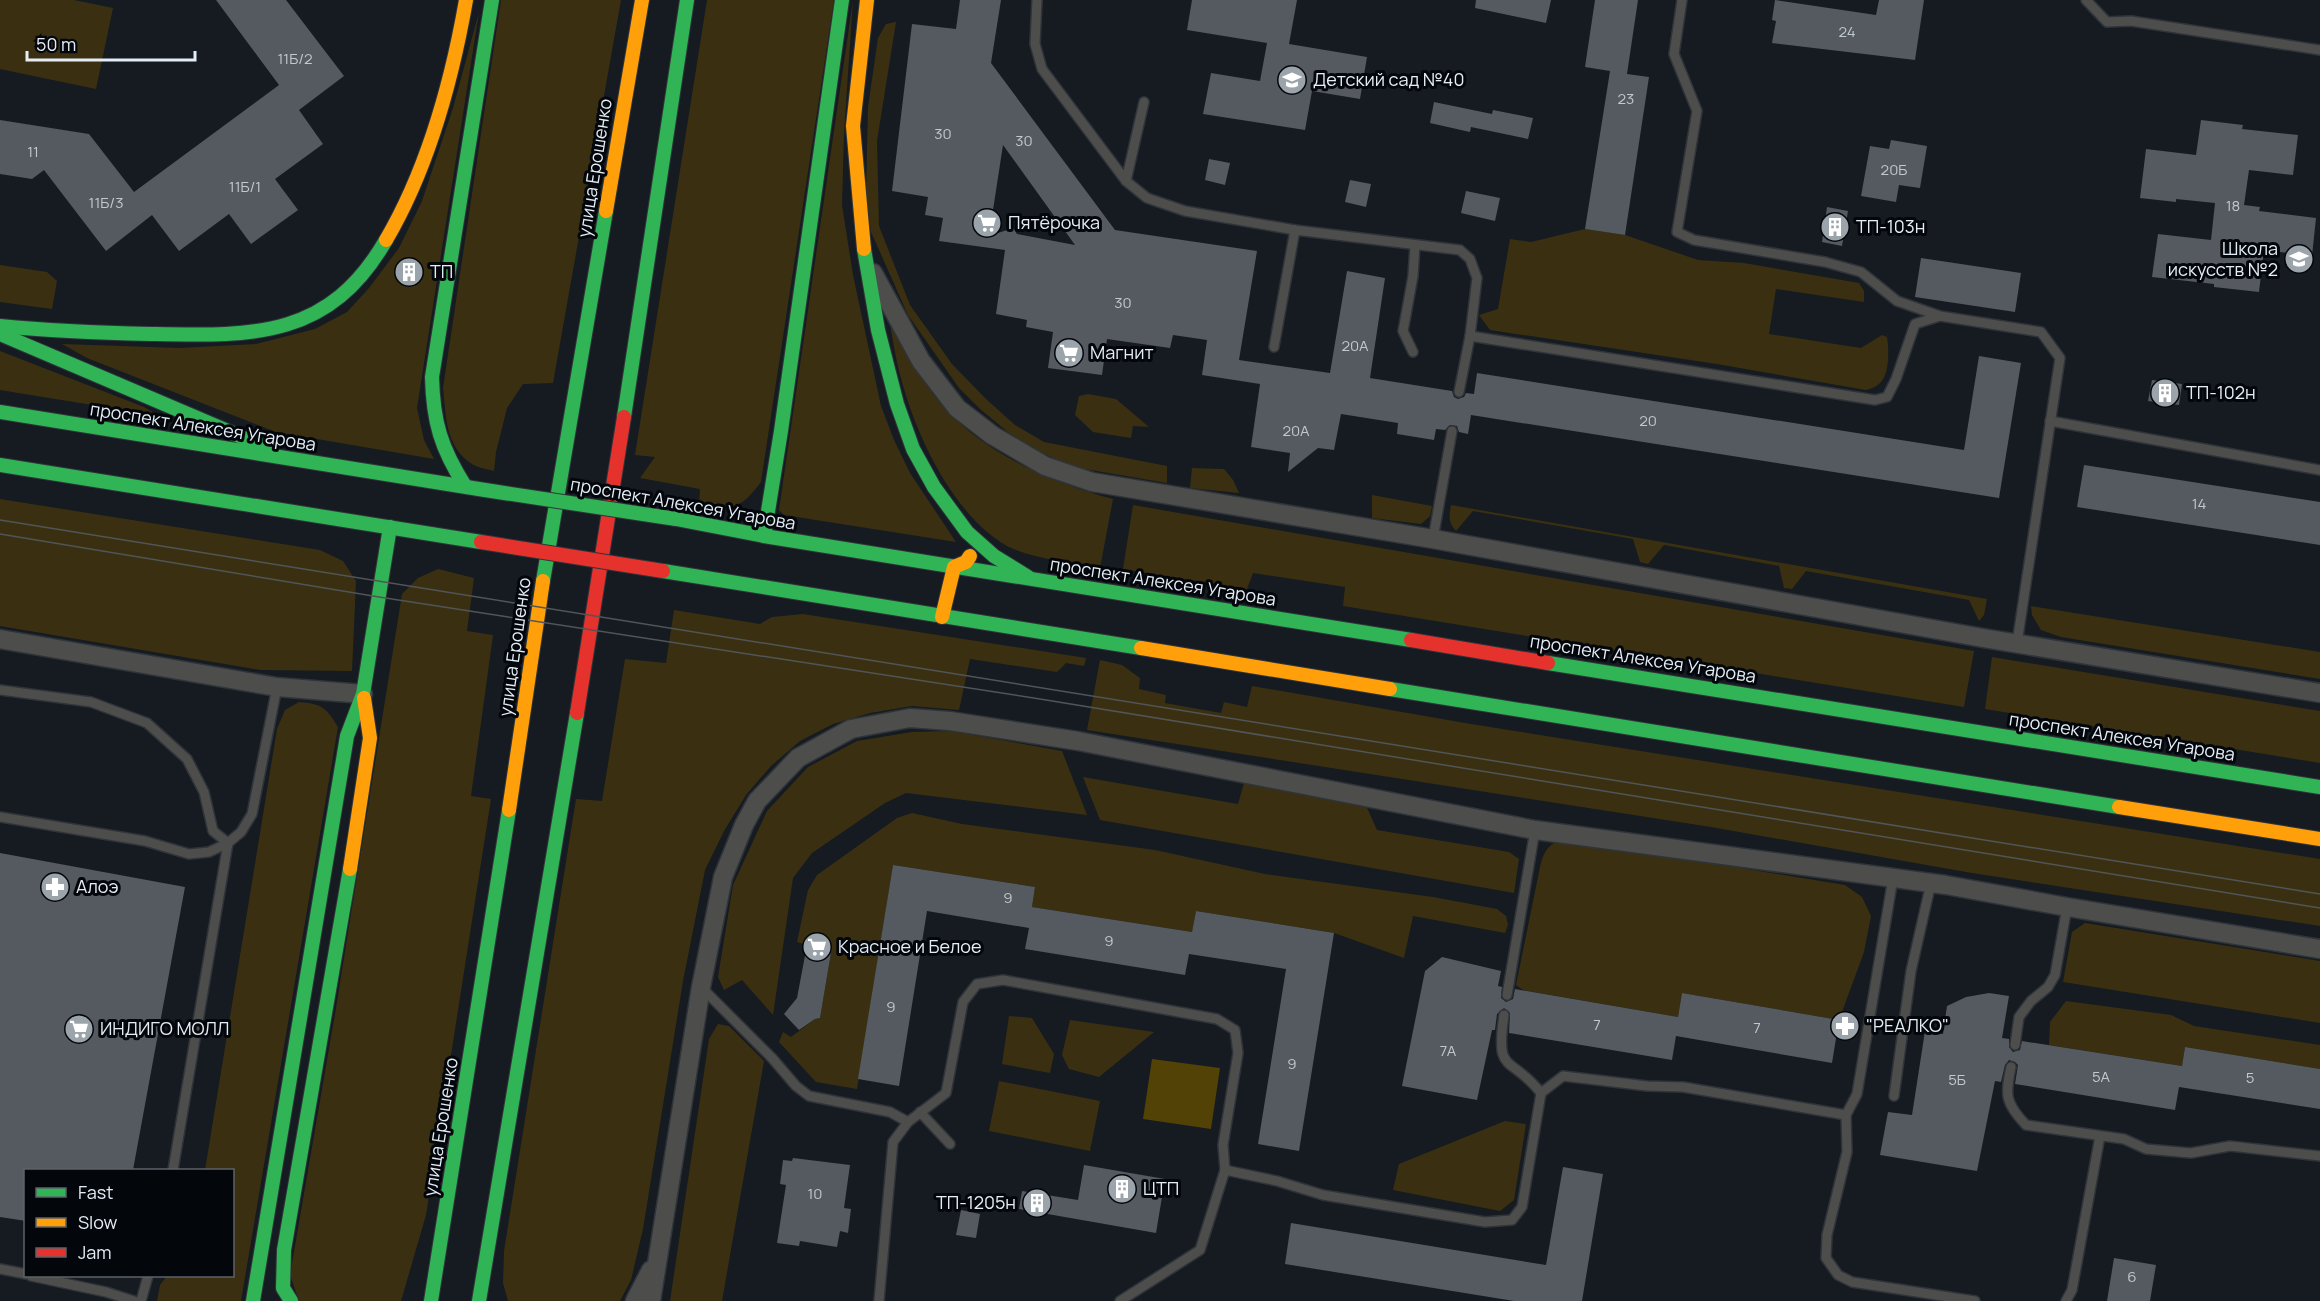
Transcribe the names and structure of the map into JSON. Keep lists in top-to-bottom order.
{
  "streets": {
    "main road": ["улица Ерошенко", "проспект Алексея Угарова"]
  },
  "places": {
    "school or university": ["Детский сад №40", "Школа искусств №2"],
    "supermarket": [
      "Пятёрочка",
      "Магнит",
      "Красное и Белое",
      "ИНДИГО МОЛЛ"
    ],
    "building": [
      "ТП-103н",
      "ТП",
      "ТП-102н",
      "ЦТП",
      "ТП-1205н"
    ],
    "pharmacy": ["Алоэ", "\"РЕАЛКО\""]
  },
  "house_numbers": [
    "24",
    "11Б/2",
    "23",
    "30",
    "30",
    "11",
    "20Б",
    "11Б/1",
    "11Б/3",
    "18",
    "30",
    "20А",
    "20",
    "20А",
    "14",
    "9",
    "9",
    "9",
    "7",
    "7",
    "7А",
    "9",
    "5А",
    "5",
    "5Б",
    "10",
    "6"
  ],
  "legend": ["Fast", "Slow", "Jam"],
  "scale_bar": "50 m"
}
